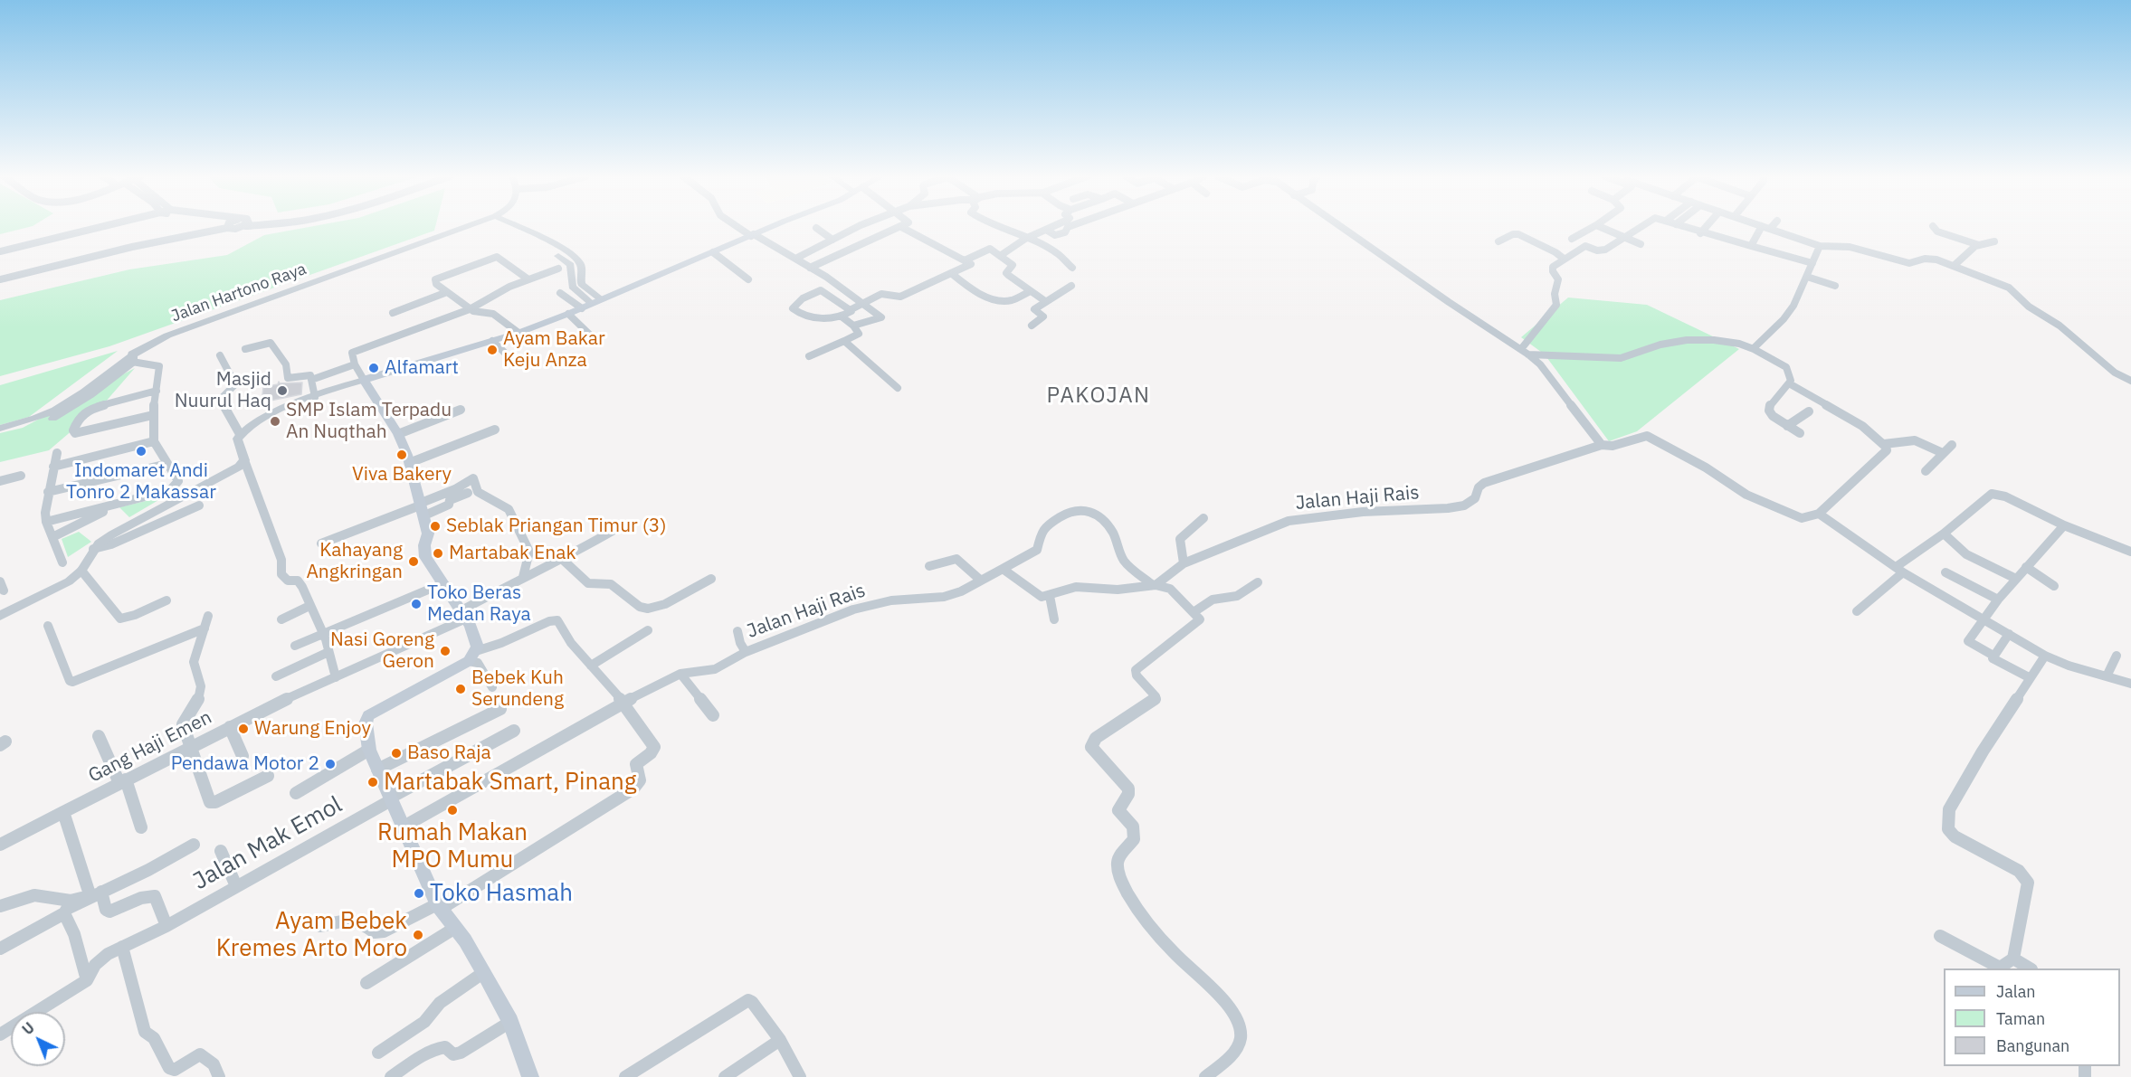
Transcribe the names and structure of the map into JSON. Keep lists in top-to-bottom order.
{
  "streets": {
    "street": [
      "Jalan Hartono Raya",
      "Jalan Haji Rais",
      "Gang Haji Emen",
      "Jalan Mak Emol"
    ]
  },
  "districts": ["PAKOJAN"],
  "places": [
    "Ayam Bakar Keju Anza",
    "Alfamart",
    "Masjid Nuurul Haq",
    "SMP Islam Terpadu An Nuqthah",
    "Indomaret Andi Tonro 2 Makassar",
    "Viva Bakery",
    "Seblak Priangan Timur (3)",
    "Martabak Enak",
    "Kahayang Angkringan",
    "Toko Beras Medan Raya",
    "Nasi Goreng Geron",
    "Bebek Kuh Serundeng",
    "Warung Enjoy",
    "Baso Raja",
    "Pendawa Motor 2",
    "Martabak Smart, Pinang",
    "Rumah Makan MPO Mumu",
    "Toko Hasmah",
    "Ayam Bebek Kremes Arto Moro"
  ],
  "legend": ["Jalan", "Taman", "Bangunan"],
  "north": "top left"
}
